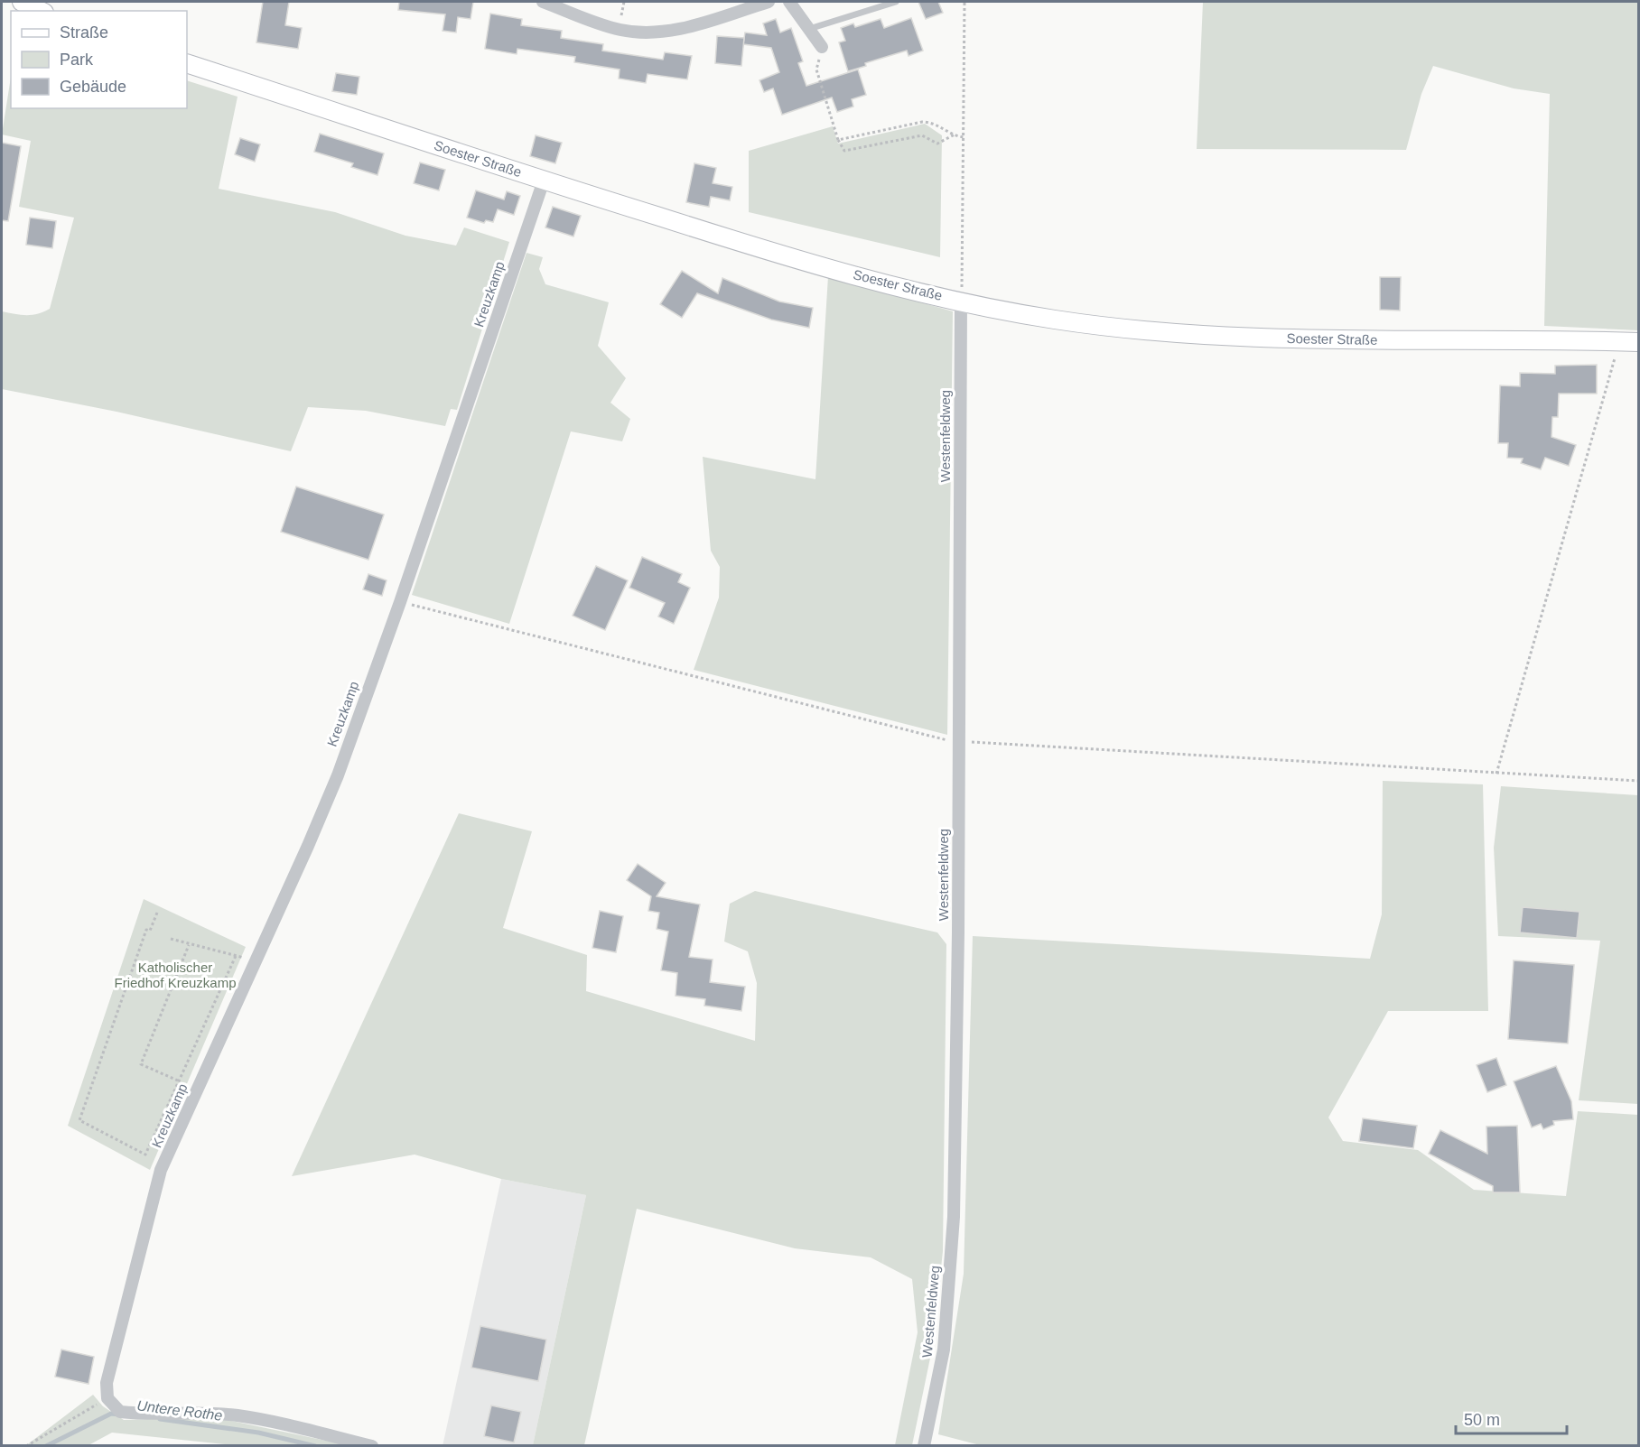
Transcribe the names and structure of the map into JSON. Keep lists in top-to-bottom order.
{
  "streets": {
    "main road": ["Soester Straße"],
    "street": ["Kreuzkamp", "Westenfeldweg"]
  },
  "crossings": [
    ["Soester Straße", "Kreuzkamp"],
    ["Soester Straße", "Westenfeldweg"]
  ],
  "water": ["Untere Rothe"],
  "parks": ["Katholischer Friedhof Kreuzkamp"],
  "legend": ["Straße", "Park", "Gebäude"],
  "scale_bar": "50 m"
}
